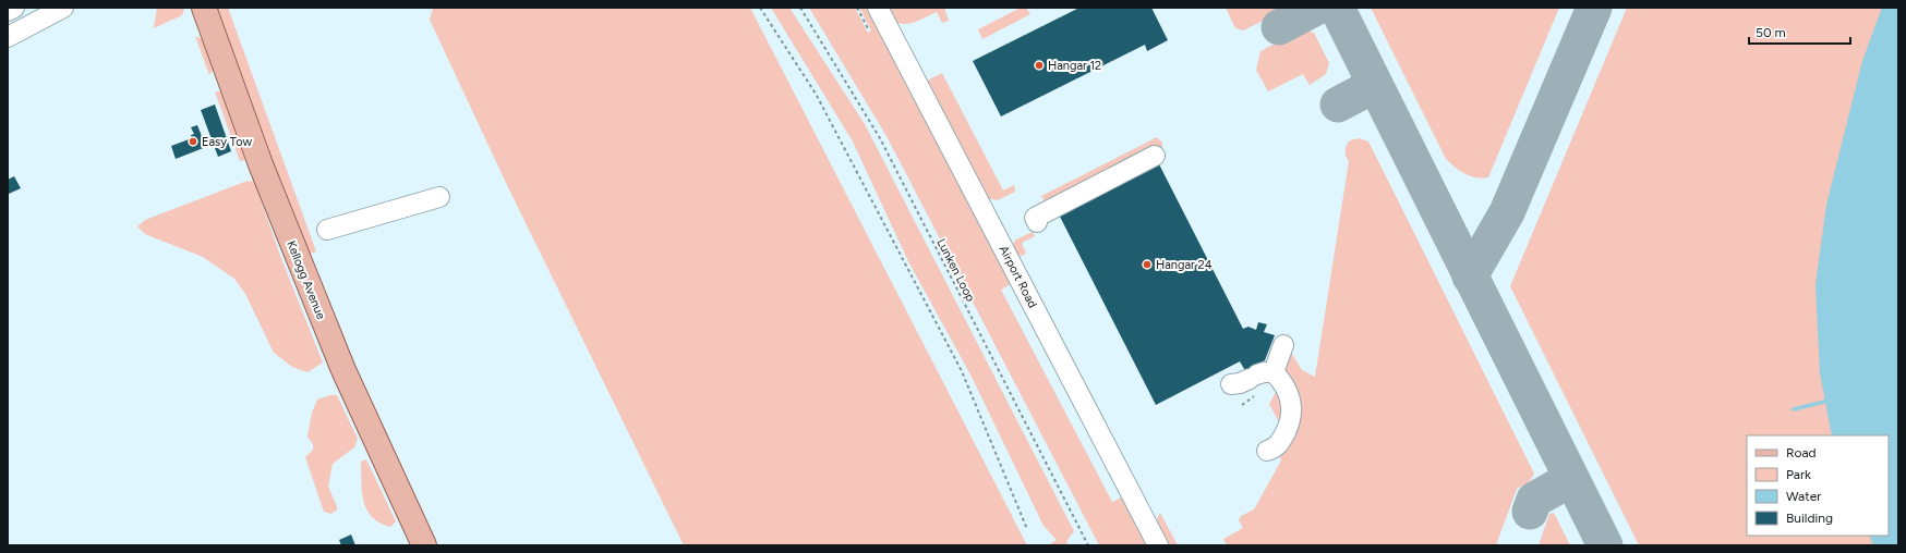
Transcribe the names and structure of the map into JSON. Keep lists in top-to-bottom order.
{
  "streets": {
    "main road": ["Kellogg Avenue"],
    "lane": ["Airport Road"],
    "path": ["Lunken Loop"]
  },
  "places": ["Hangar 12", "Easy Tow", "Hangar 24"],
  "legend": [
    "Road",
    "Park",
    "Water",
    "Building"
  ],
  "scale_bar": "50 m"
}
